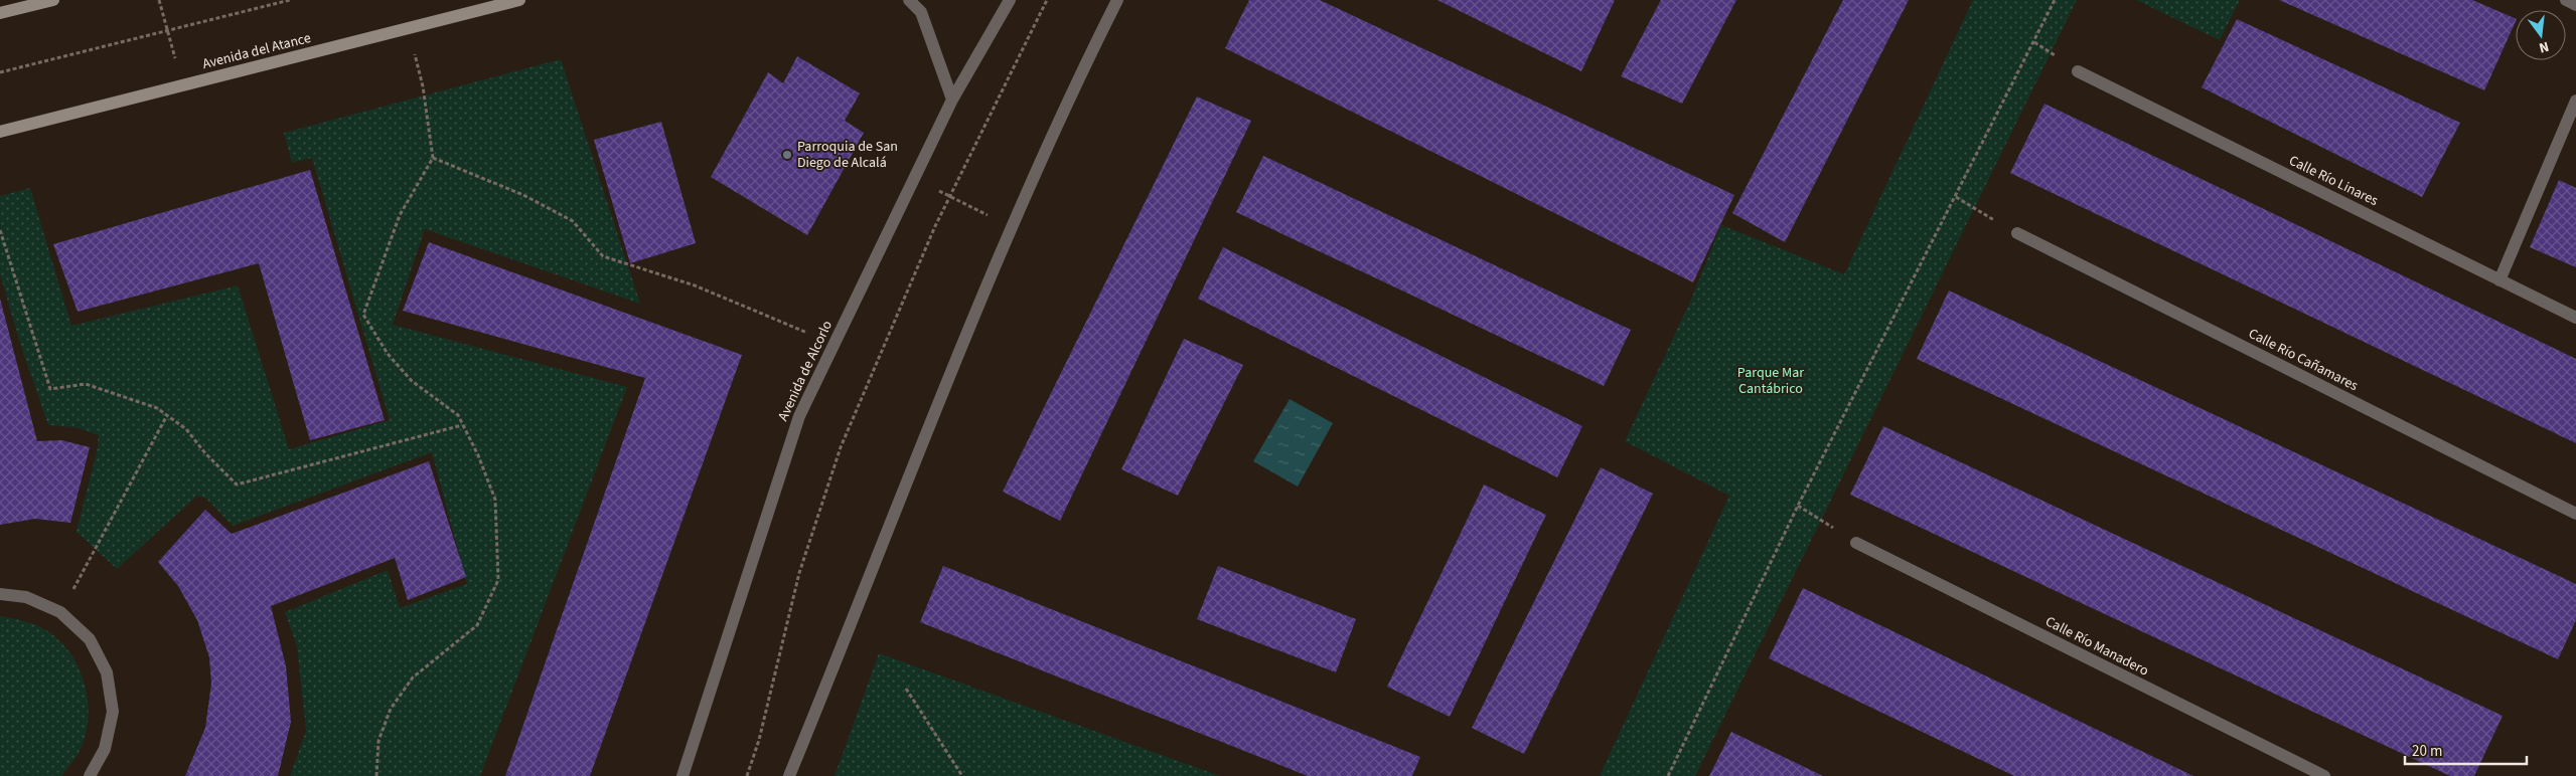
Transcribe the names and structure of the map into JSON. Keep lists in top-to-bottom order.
{
  "streets": {
    "main road": ["Avenida del Atance"],
    "street": [
      "Calle Río Linares",
      "Calle Río Cañamares",
      "Avenida de Alcorlo",
      "Calle Río Manadero"
    ]
  },
  "parks": ["Parque Mar Cantábrico"],
  "places": ["Parroquia de San Diego de Alcalá"],
  "scale_bar": "20 m",
  "north": "bottom"
}
